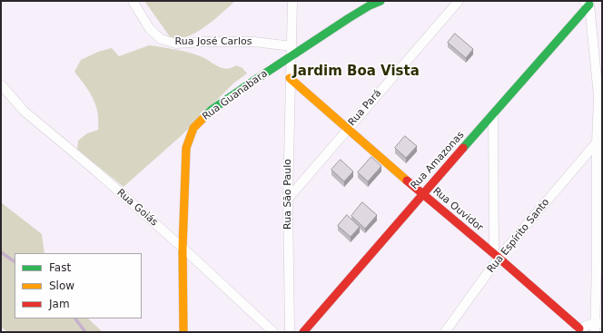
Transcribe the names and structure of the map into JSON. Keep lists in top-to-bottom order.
{
  "streets": {
    "street": [
      "Rua José Carlos",
      "Rua Guanabara",
      "Rua Pará",
      "Rua Amazonas",
      "Rua São Paulo",
      "Rua Goiás",
      "Rua Ouvidor",
      "Rua Espírito Santo"
    ]
  },
  "crossings": [
    ["Rua José Carlos", "Rua São Paulo"],
    ["Rua Guanabara", "Rua São Paulo"],
    ["Rua Guanabara", "Rua Goiás"],
    ["Rua Pará", "Rua São Paulo"],
    ["Rua Pará", "Rua Ouvidor"],
    ["Rua Amazonas", "Rua Ouvidor"],
    ["Rua São Paulo", "Rua Ouvidor"],
    ["Rua Ouvidor", "Rua Espírito Santo"]
  ],
  "districts": ["Jardim Boa Vista"],
  "legend": ["Fast", "Slow", "Jam"]
}
